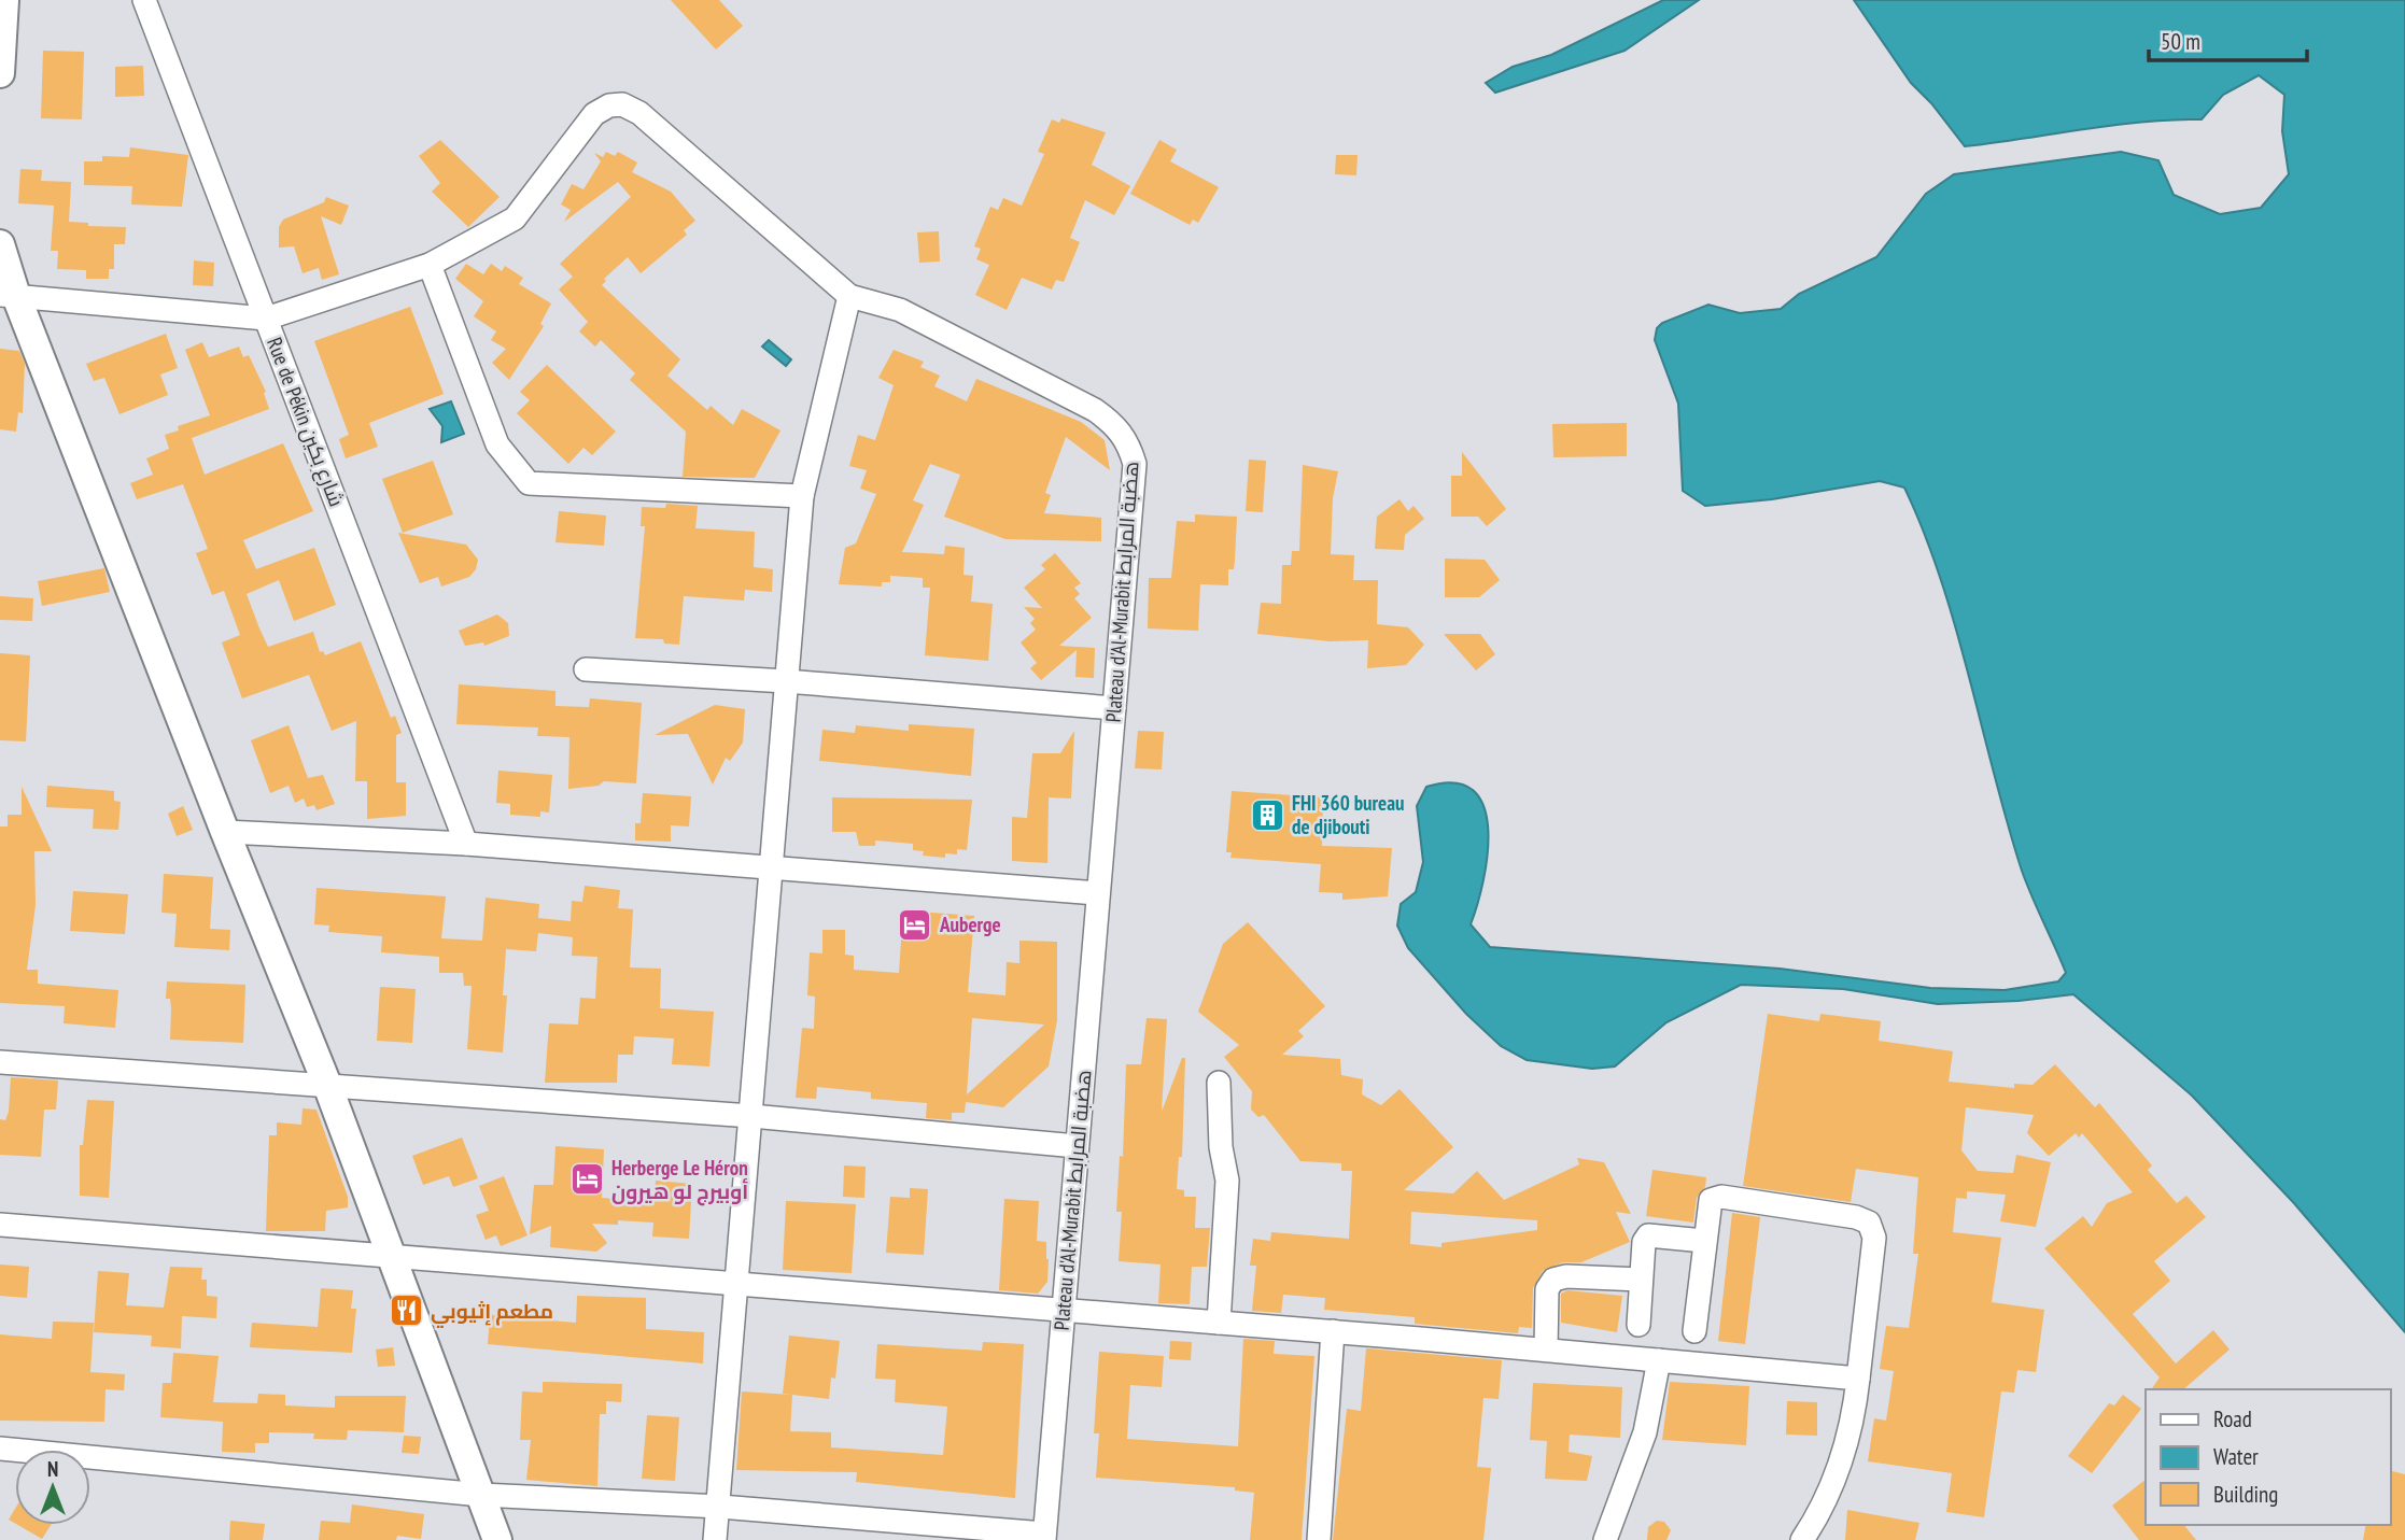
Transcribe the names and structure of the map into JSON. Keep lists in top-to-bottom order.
{
  "streets": {
    "street": ["Rue de Pékin شارع بكين", "Plateau d'Al-Murabit هضبة المرابط"]
  },
  "crossings": [
    ["Rue de Pékin شارع بكين", "Plateau d'Al-Murabit هضبة المرابط"]
  ],
  "places": {
    "building": ["FHI 360 bureau de djibouti"],
    "hotel": ["Auberge", "Herberge Le Héron أوبيرج لو هيرون"],
    "restaurant": ["مطعم إثيوبي"]
  },
  "legend": ["Road", "Water", "Building"],
  "scale_bar": "50 m",
  "north": "top"
}
